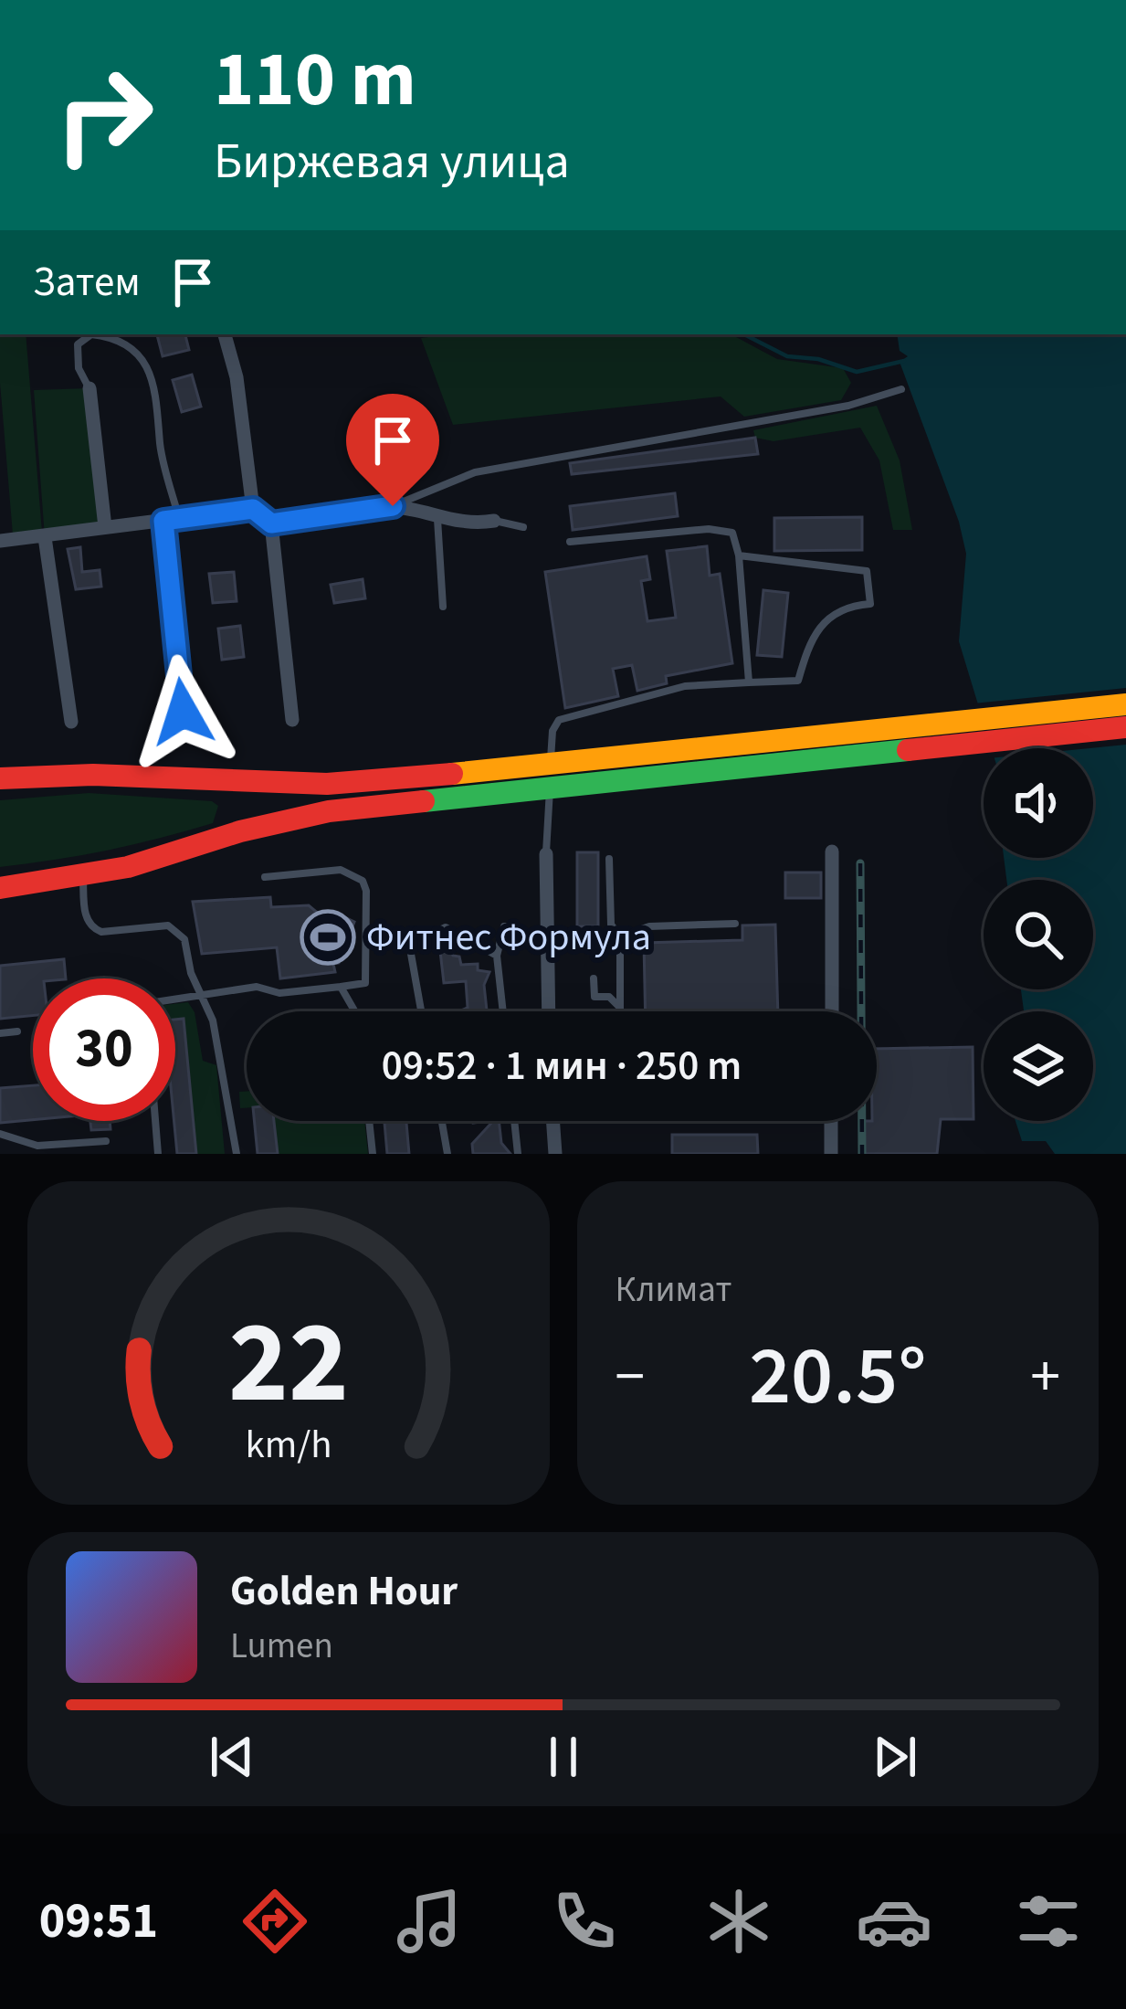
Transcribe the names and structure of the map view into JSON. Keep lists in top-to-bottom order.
{
  "places": {
    "sports": ["Фитнес Формула"]
  },
  "page": {
    "turn": ["110 m", "Биржевая улица"],
    "then": "Затем",
    "limit": "30",
    "trip": "09:52 · 1 мин · 250 m",
    "tile": "Климат",
    "heat": ["−", "20.5°", "+"],
    "song": ["Golden Hour", "Lumen"],
    "tabs": "09:51",
    "gauge": ["22", "km/h"]
  }
}
